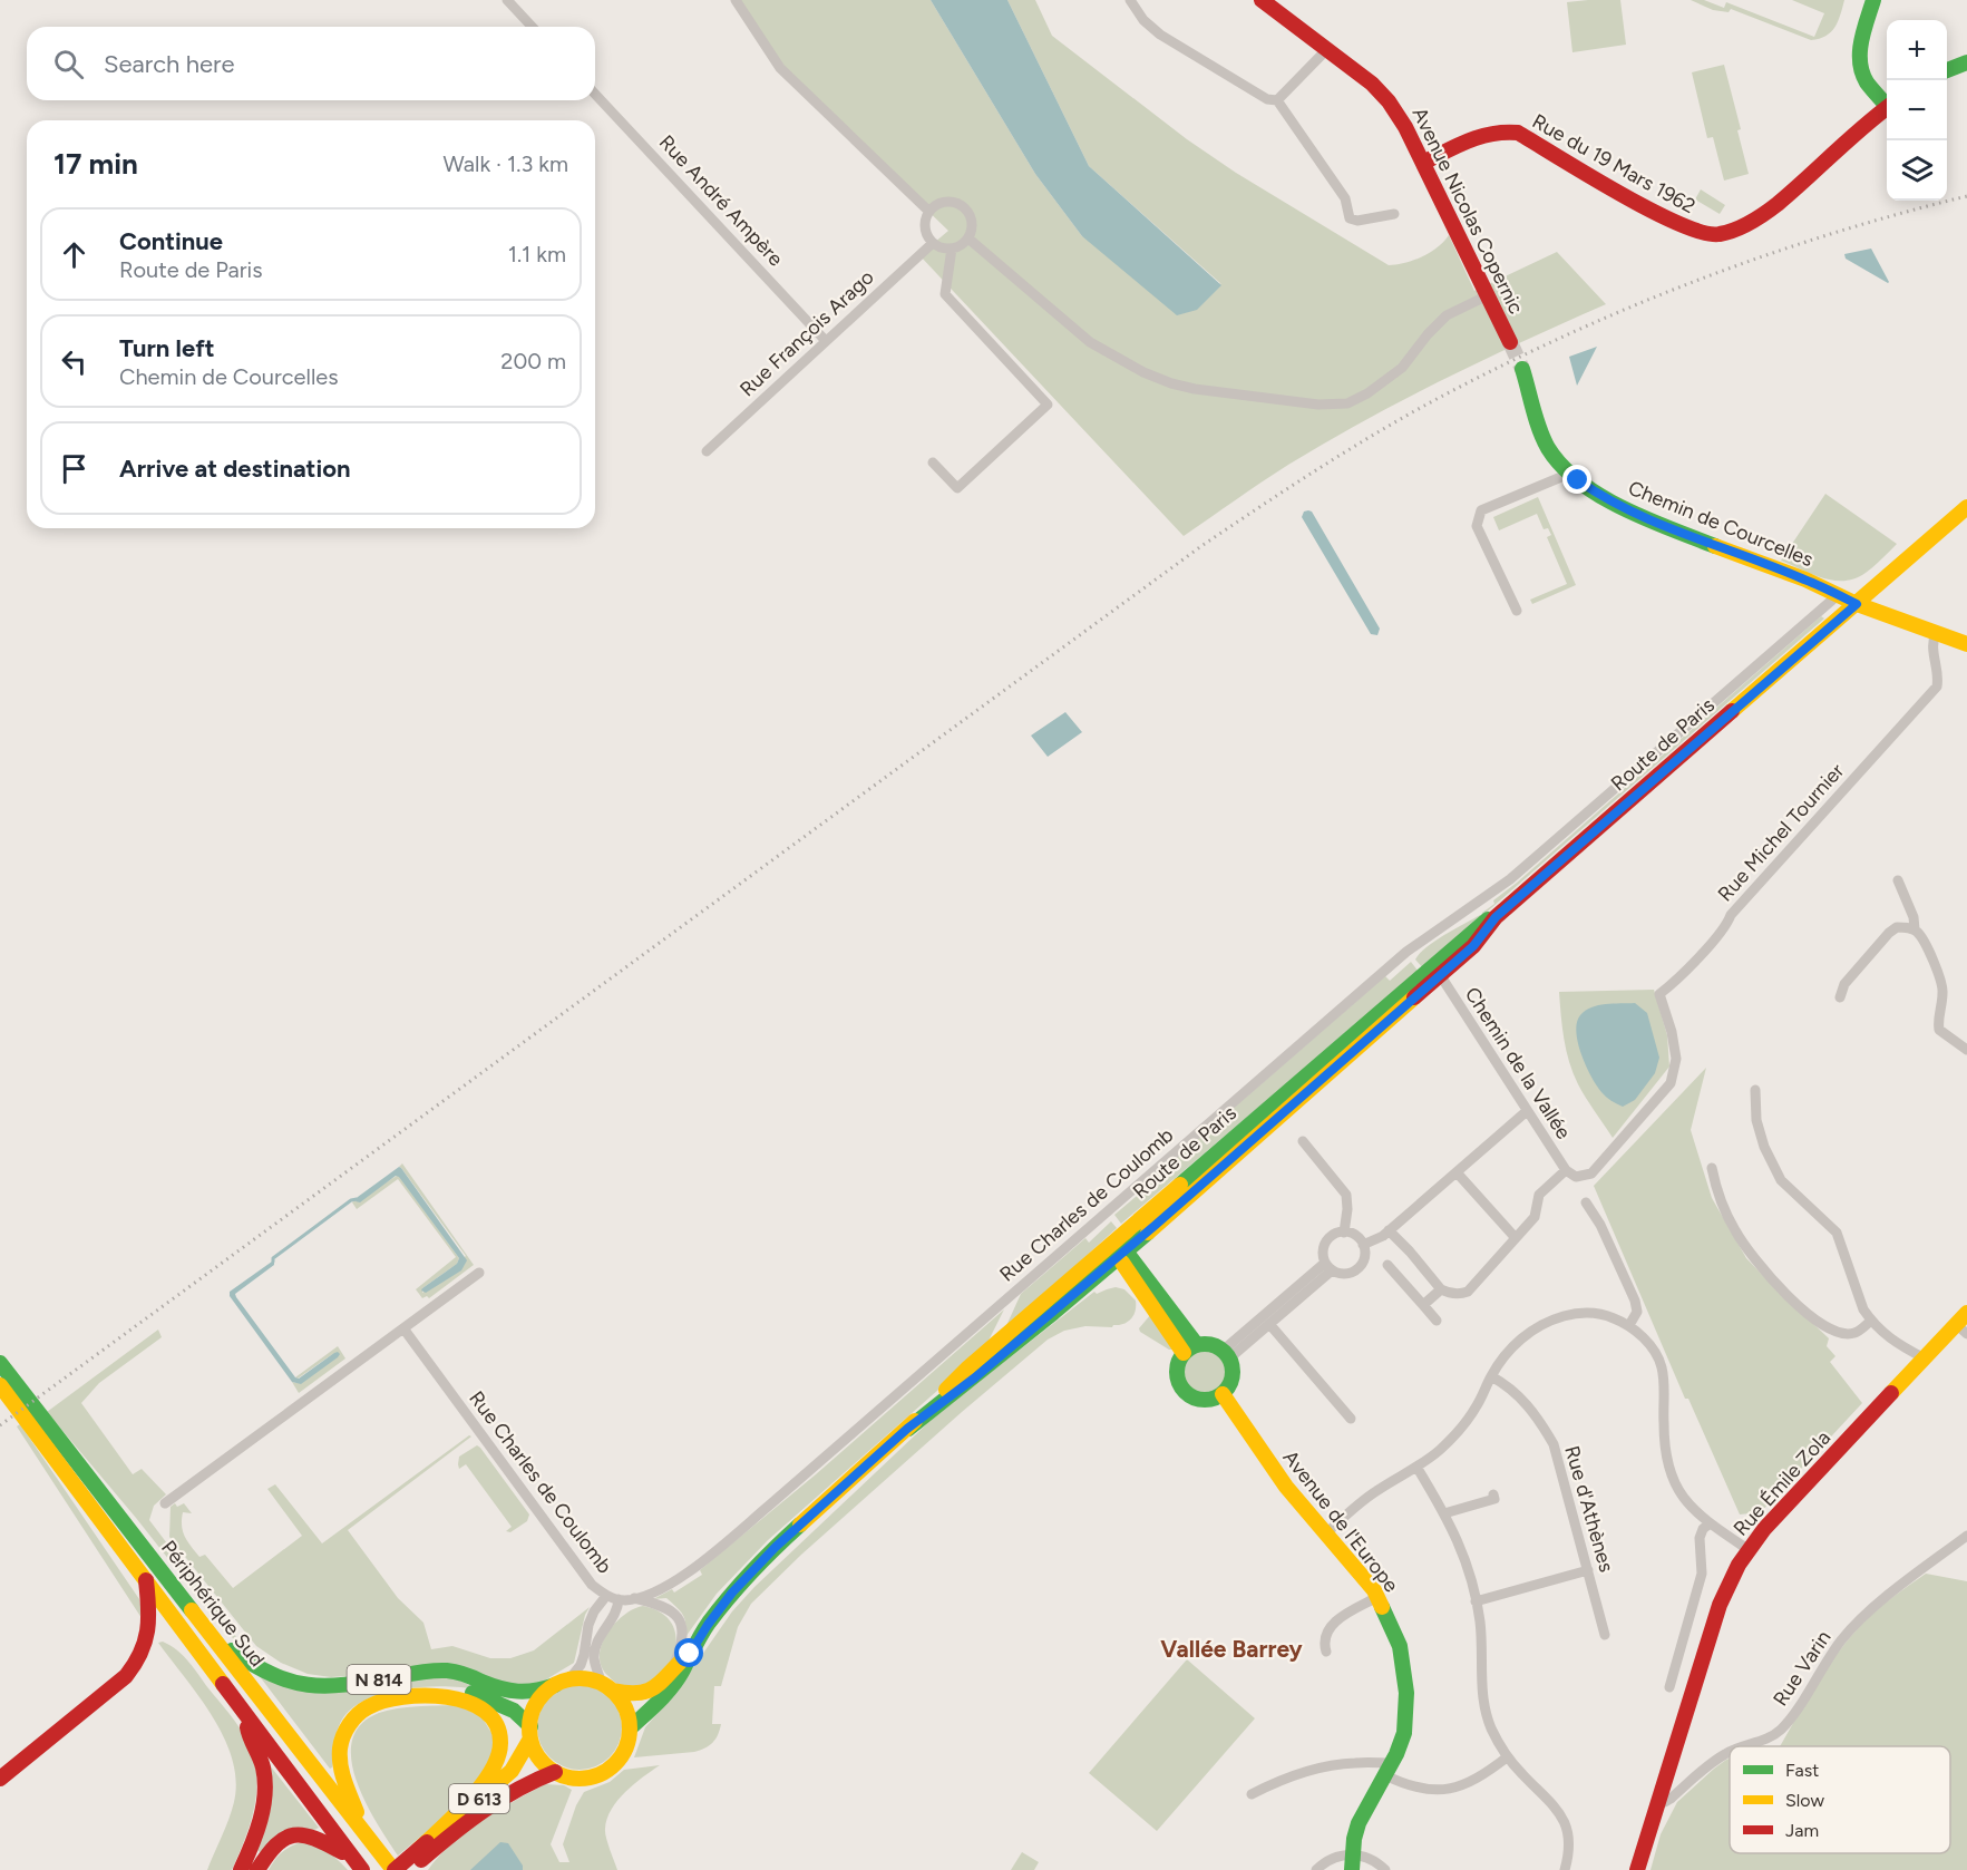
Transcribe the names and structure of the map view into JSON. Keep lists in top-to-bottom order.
{
  "streets": {
    "main road": [
      "Rue du 19 Mars 1962",
      "Avenue Nicolas Copernic",
      "Chemin de Courcelles",
      "Route de Paris",
      "Rue Émile Zola",
      "Avenue de l'Europe",
      "Périphérique Sud",
      "N 814",
      "D 613"
    ],
    "street": [
      "Rue André Ampère",
      "Rue François Arago",
      "Rue Michel Tournier",
      "Chemin de la Vallée",
      "Rue Charles de Coulomb",
      "Rue d'Athènes",
      "Rue Varin"
    ]
  },
  "crossings": [
    ["Rue du 19 Mars 1962", "Avenue Nicolas Copernic"],
    ["Rue André Ampère", "Rue François Arago"],
    ["Chemin de Courcelles", "Route de Paris"],
    ["Chemin de Courcelles", "Rue Michel Tournier"],
    ["Chemin de Courcelles", "Rue Charles de Coulomb"],
    ["Route de Paris", "Chemin de la Vallée"],
    ["Route de Paris", "Rue Charles de Coulomb"],
    ["Route de Paris", "N 814"],
    ["Route de Paris", "D 613"],
    ["Rue Michel Tournier", "Chemin de la Vallée"],
    ["Rue Émile Zola", "Rue Varin"],
    ["Périphérique Sud", "N 814"],
    ["Périphérique Sud", "D 613"],
    ["N 814", "D 613"]
  ],
  "districts": ["Vallée Barrey"],
  "legend": ["Fast", "Slow", "Jam"],
  "page": {
    "map_buttons": ["+", "−"],
    "search": "Search here",
    "heading": ["17 min", "Walk · 1.3 km"],
    "list": [
      ["Continue", "Route de Paris", "1.1 km"],
      ["Turn left", "Chemin de Courcelles", "200 m"],
      "Arrive at destination"
    ]
  }
}
